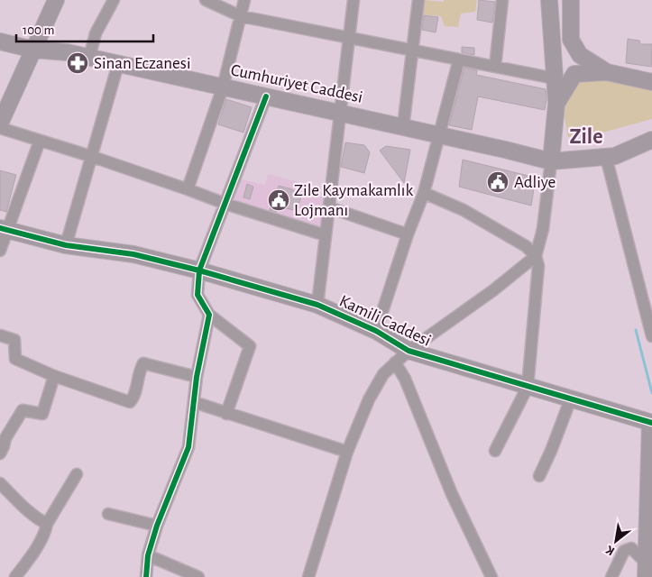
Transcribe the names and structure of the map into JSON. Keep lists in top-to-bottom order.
{
  "streets": {
    "street": ["Cumhuriyet Caddesi", "Kamili Caddesi"]
  },
  "districts": ["Zile"],
  "places": {
    "pharmacy": ["Sinan Eczanesi"],
    "public building": ["Adliye", "Zile Kaymakamlık Lojmanı"]
  },
  "scale_bar": "100 m",
  "north": "bottom left"
}
